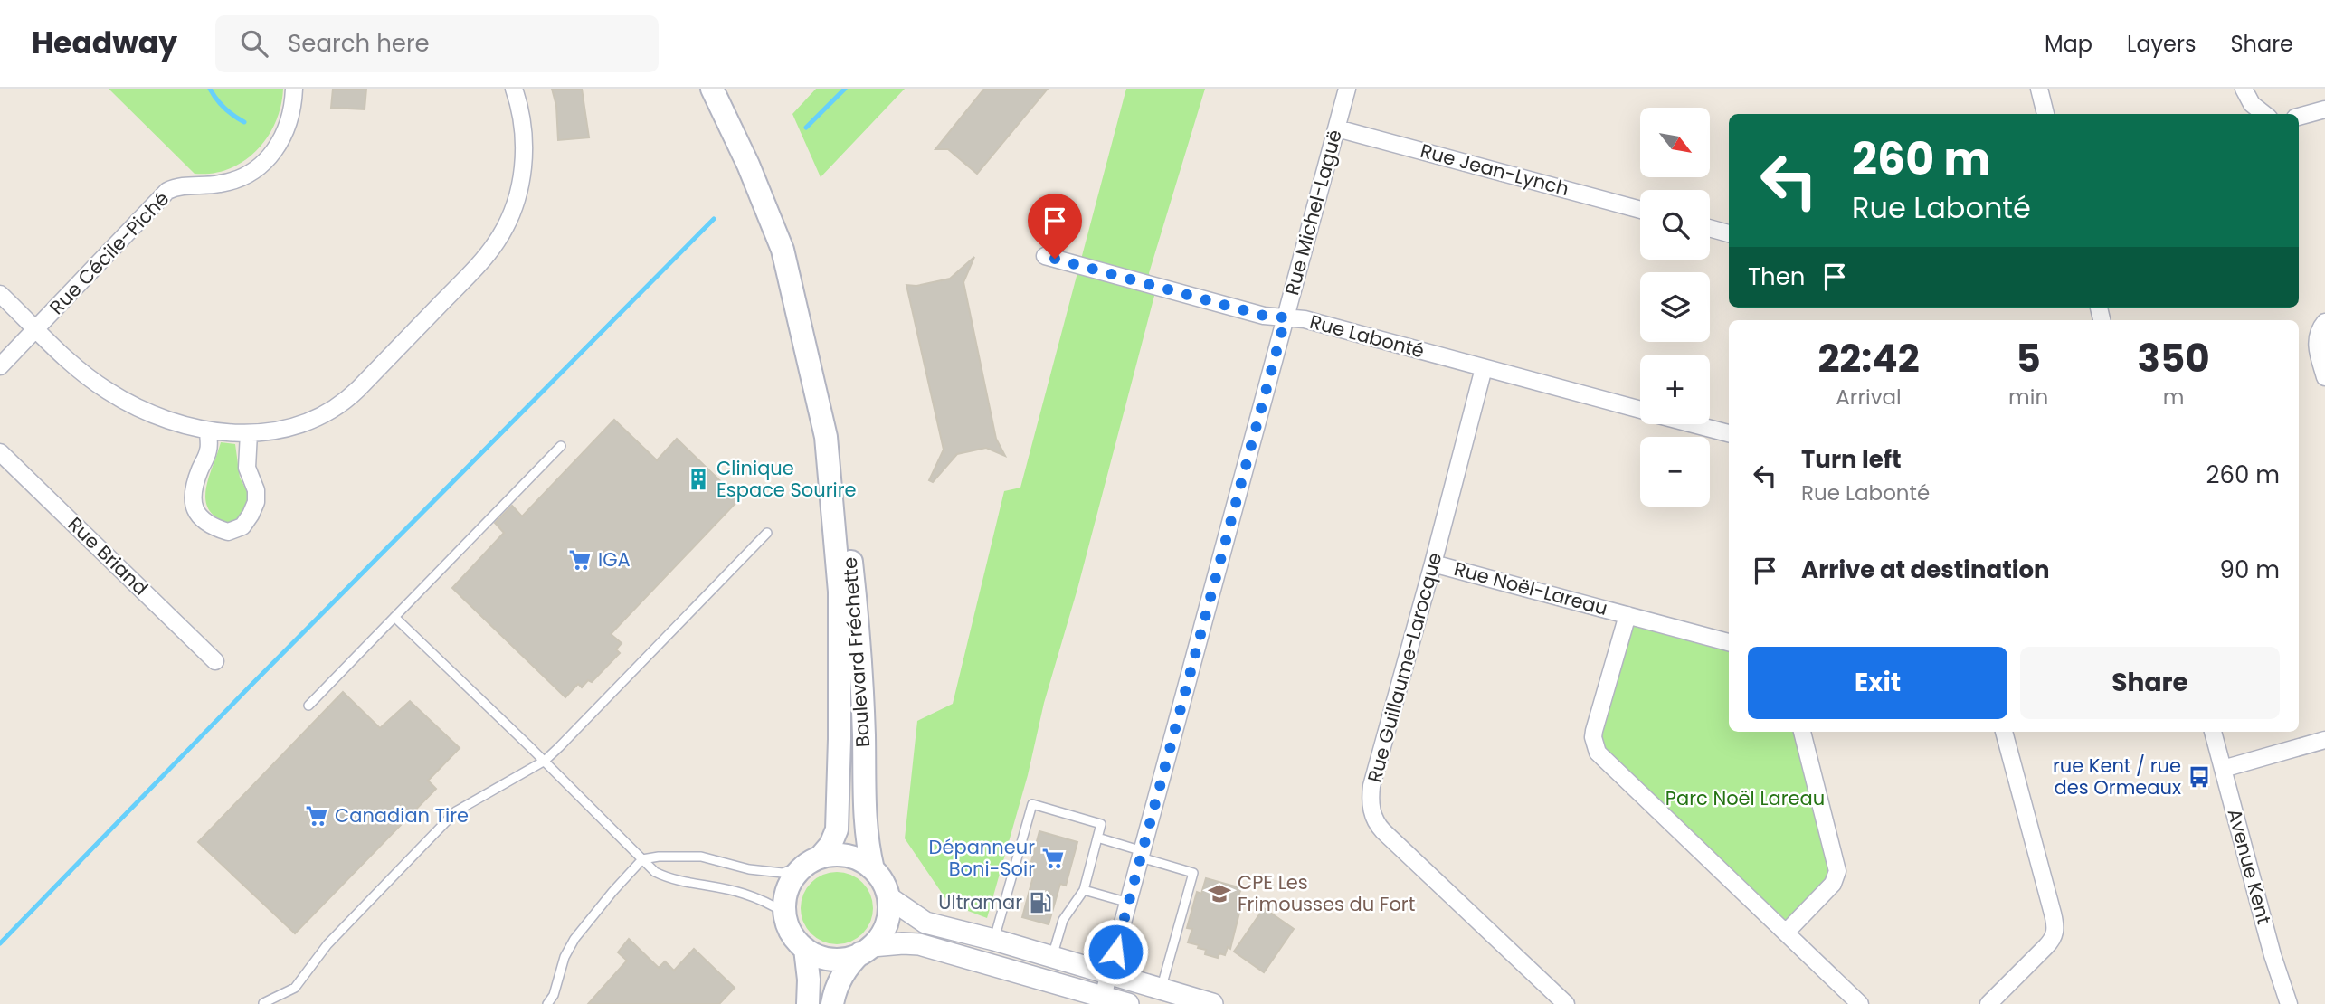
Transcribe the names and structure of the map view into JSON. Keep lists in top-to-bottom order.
{
  "streets": {
    "main road": ["Boulevard Fréchette"],
    "street": [
      "Rue Jean-Lynch",
      "Rue Michel-Laguë",
      "Rue Cécile-Piché",
      "Rue Labonté",
      "Rue Briand",
      "Rue Noël-Lareau",
      "Rue Guillaume-Larocque",
      "Avenue Kent"
    ]
  },
  "crossings": [
    ["Rue Jean-Lynch", "Rue Michel-Laguë"],
    ["Rue Michel-Laguë", "Rue Labonté"],
    ["Rue Labonté", "Rue Guillaume-Larocque"],
    ["Rue Noël-Lareau", "Rue Guillaume-Larocque"]
  ],
  "parks": ["Parc Noël Lareau"],
  "places": {
    "building": ["Clinique Espace Sourire"],
    "supermarket": ["IGA", "Canadian Tire", "Dépanneur Boni-Soir"],
    "bus stop": ["rue Kent / rue des Ormeaux"],
    "school or university": ["CPE Les Frimousses du Fort"],
    "fuel station": ["Ultramar"]
  },
  "north": "bottom right",
  "page": {
    "header": "Headway",
    "search": "Search here",
    "nav": ["Map", "Layers", "Share"],
    "map_buttons": ["+", "−"],
    "turn": ["260 m", "Rue Labonté"],
    "then": "Then",
    "eta": [
      "22:42",
      "Arrival",
      "5",
      "min",
      "350",
      "m"
    ],
    "list": [
      {
        "name": "Turn left",
        "note": "Rue Labonté",
        "value": "260 m"
      },
      {
        "name": "Arrive at destination",
        "value": "90 m"
      }
    ],
    "buttons": ["Exit", "Share"]
  }
}
